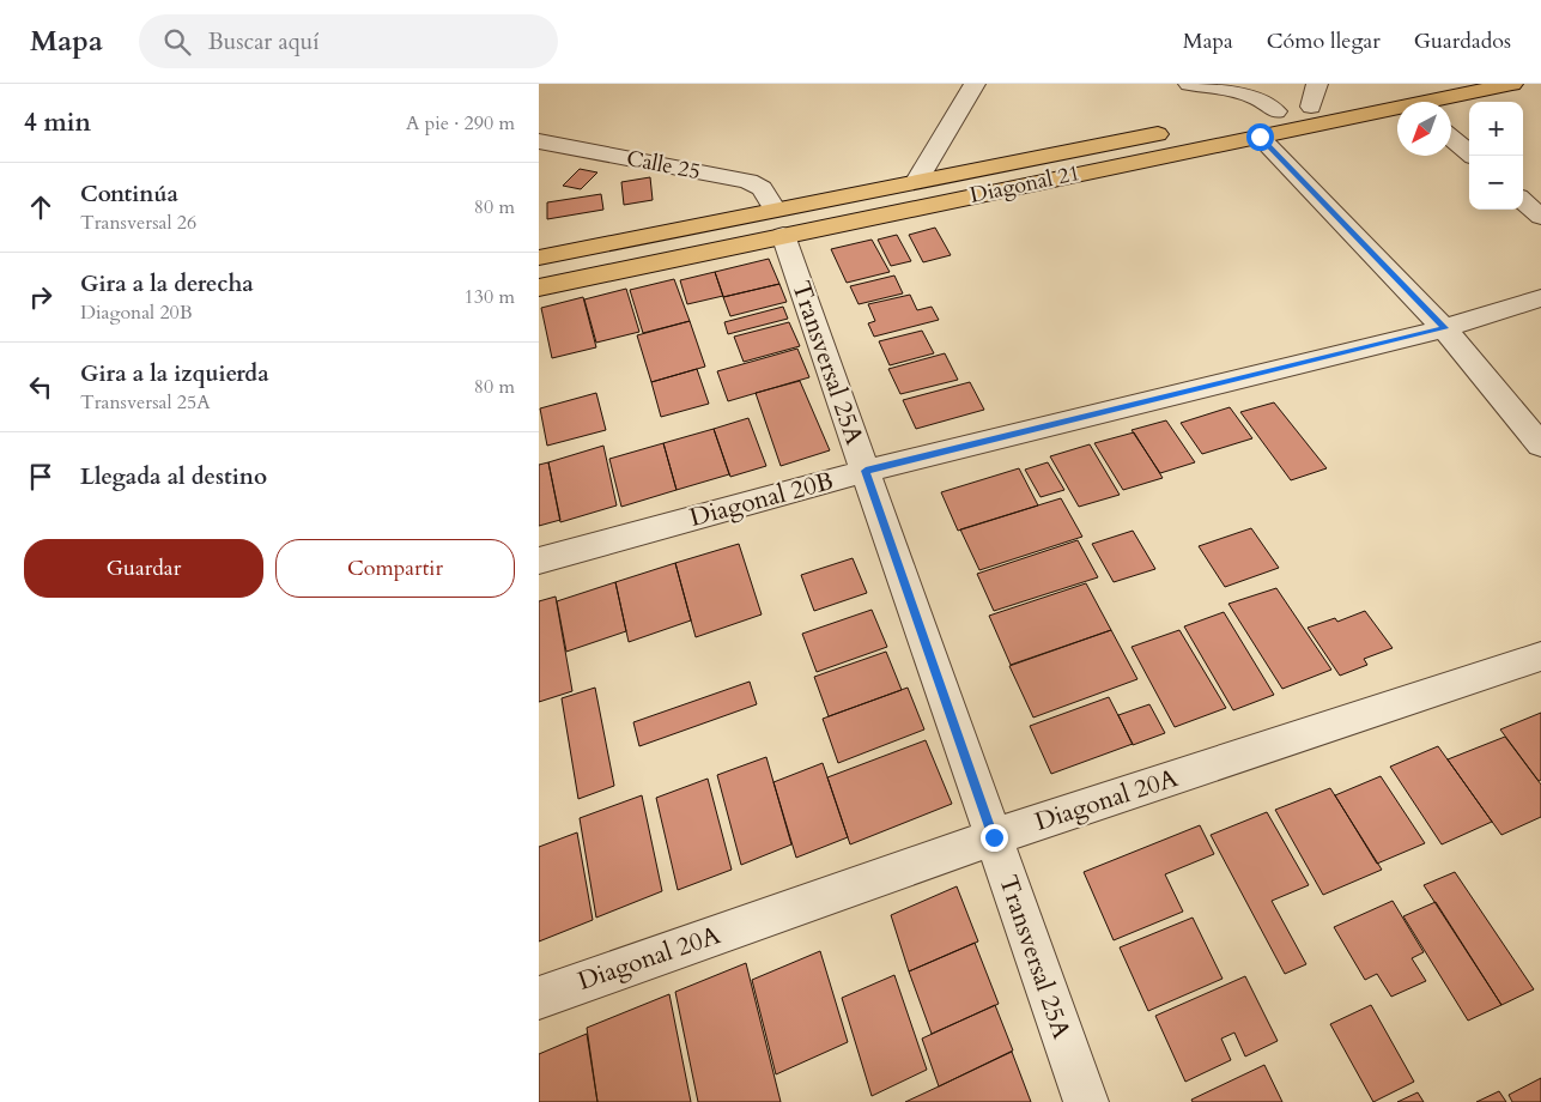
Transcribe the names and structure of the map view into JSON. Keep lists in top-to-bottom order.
{
  "streets": {
    "highway": ["Diagonal 21"],
    "street": [
      "Calle 25",
      "Transversal 25A",
      "Diagonal 20B",
      "Diagonal 20A"
    ]
  },
  "crossings": [
    ["Calle 25", "Diagonal 21"],
    ["Calle 25", "Transversal 25A"],
    ["Diagonal 21", "Transversal 25A"],
    ["Transversal 25A", "Diagonal 20B"],
    ["Transversal 25A", "Diagonal 20A"]
  ],
  "north": "bottom left",
  "page": {
    "header": "Mapa",
    "search": "Buscar aquí",
    "nav": ["Mapa", "Cómo llegar", "Guardados"],
    "heading": ["4 min", "A pie · 290 m"],
    "map_buttons": ["+", "−"],
    "list": [
      ["Continúa", "Transversal 26", "80 m"],
      ["Gira a la derecha", "Diagonal 20B", "130 m"],
      ["Gira a la izquierda", "Transversal 25A", "80 m"],
      "Llegada al destino"
    ],
    "buttons": ["Guardar", "Compartir"]
  }
}
